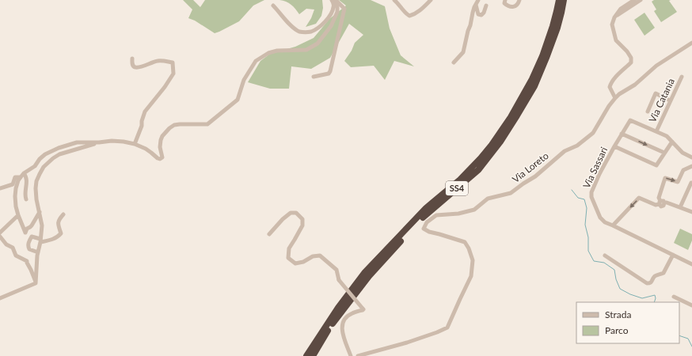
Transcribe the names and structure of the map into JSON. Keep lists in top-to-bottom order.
{
  "streets": {
    "highway": ["SS4"],
    "street": ["Via Catania", "Via Loreto", "Via Sassari"]
  },
  "crossings": [
    ["Via Catania", "Via Sassari"]
  ],
  "legend": ["Strada", "Parco"]
}
